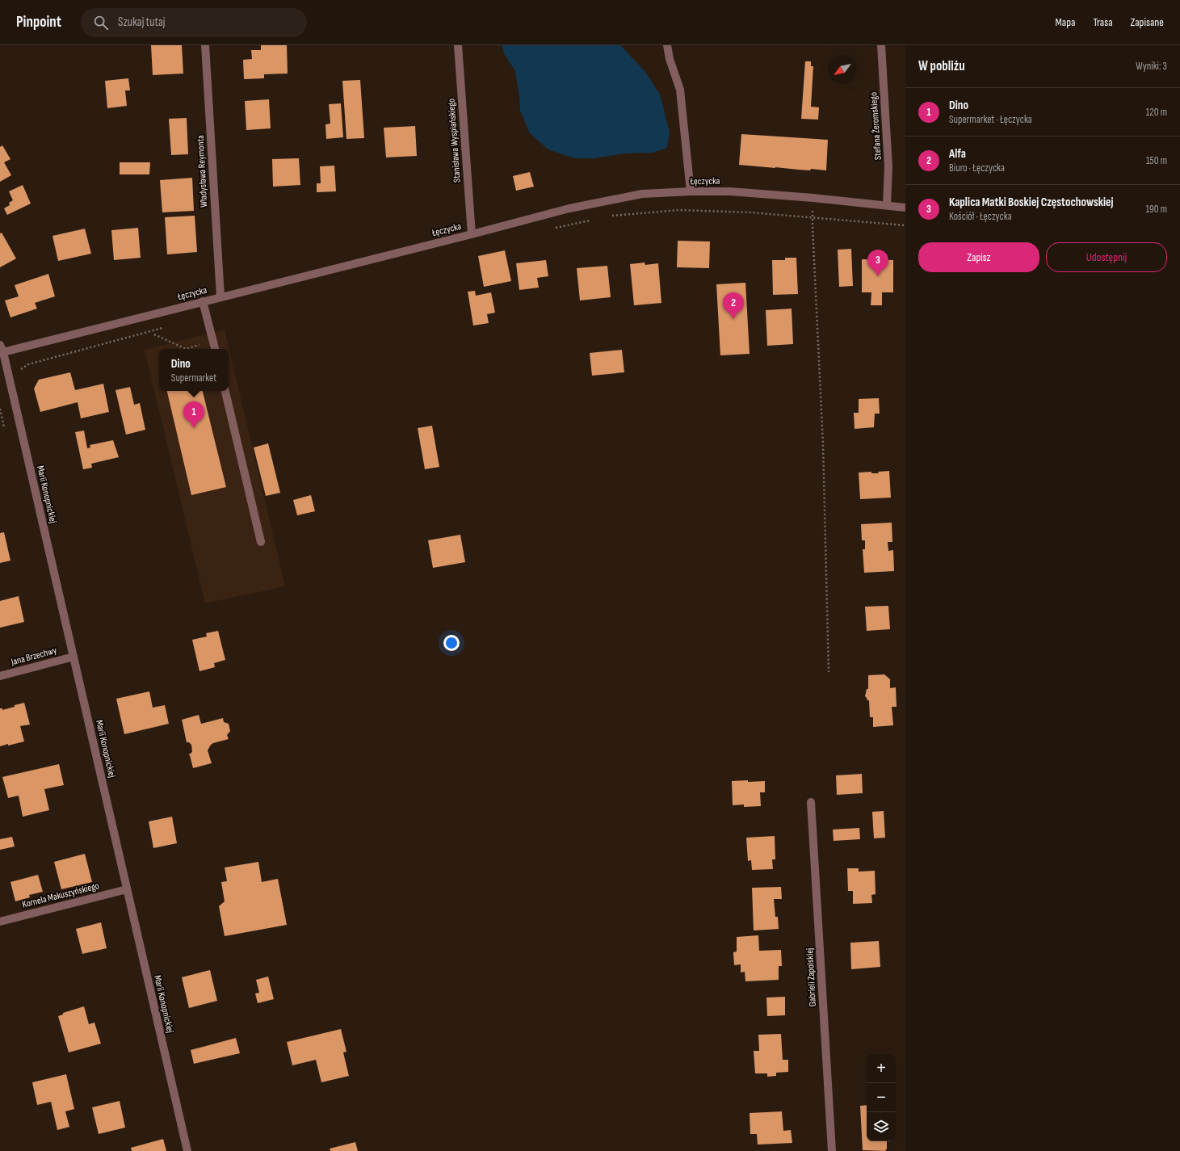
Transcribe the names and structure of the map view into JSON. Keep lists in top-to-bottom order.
{
  "streets": {
    "street": [
      "Stefana Żeromskiego",
      "Stanisława Wyspiańskiego",
      "Władysława Reymonta",
      "Łęczycka",
      "Marii Konopnickiej",
      "Jana Brzechwy",
      "Kornela Makuszyńskiego",
      "Gabrieli Zapolskiej"
    ]
  },
  "crossings": [
    ["Stefana Żeromskiego", "Łęczycka"],
    ["Stanisława Wyspiańskiego", "Łęczycka"],
    ["Władysława Reymonta", "Łęczycka"],
    ["Łęczycka", "Marii Konopnickiej"],
    ["Marii Konopnickiej", "Jana Brzechwy"],
    ["Marii Konopnickiej", "Kornela Makuszyńskiego"]
  ],
  "north": "bottom left",
  "page": {
    "header": "Pinpoint",
    "search": "Szukaj tutaj",
    "nav": ["Mapa", "Trasa", "Zapisane"],
    "heading": ["W pobliżu", "Wyniki: 3"],
    "list": [
      {
        "mark": "1",
        "name": "Dino",
        "note": "Supermarket · Łęczycka",
        "value": "120 m"
      },
      {
        "mark": "2",
        "name": "Alfa",
        "note": "Biuro · Łęczycka",
        "value": "150 m"
      },
      {
        "mark": "3",
        "name": "Kaplica Matki Boskiej Częstochowskiej",
        "note": "Kościół · Łęczycka",
        "value": "190 m"
      }
    ],
    "buttons": ["Zapisz", "Udostępnij"],
    "pins": ["3", "2", "1"],
    "popup": ["Dino", "Supermarket"],
    "map_buttons": ["+", "−"]
  }
}
